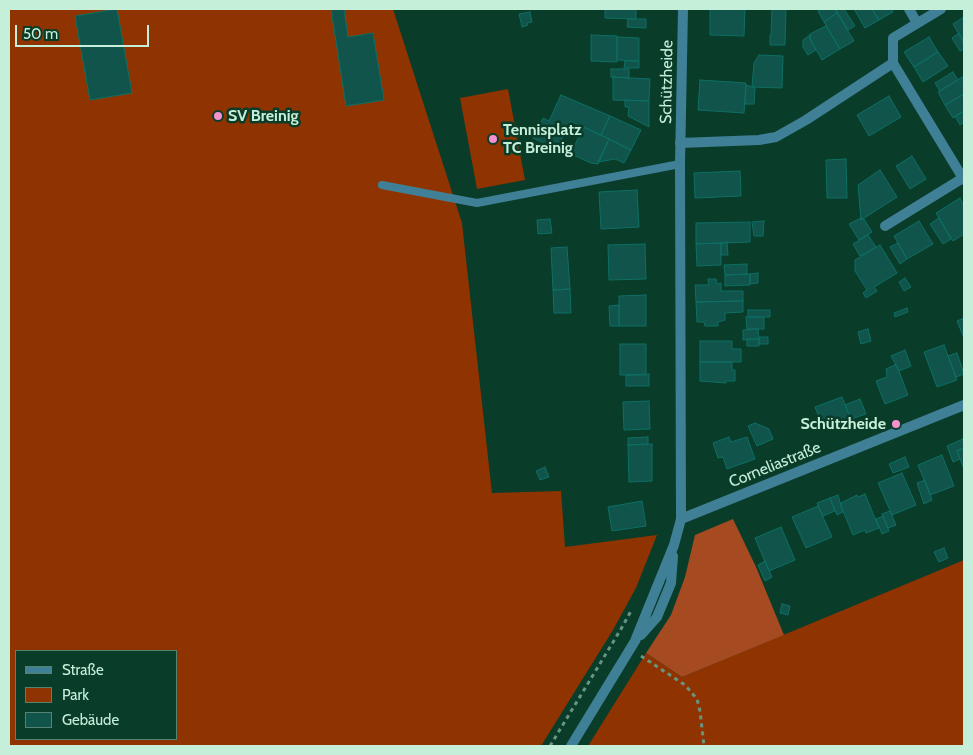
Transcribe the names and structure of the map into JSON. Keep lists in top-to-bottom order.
{
  "streets": {
    "street": ["Schützheide", "Corneliastraße"]
  },
  "crossings": [
    ["Schützheide", "Corneliastraße"]
  ],
  "places": ["SV Breinig", "Tennisplatz TC Breinig", "Schützheide"],
  "legend": ["Straße", "Park", "Gebäude"],
  "scale_bar": "50 m"
}
